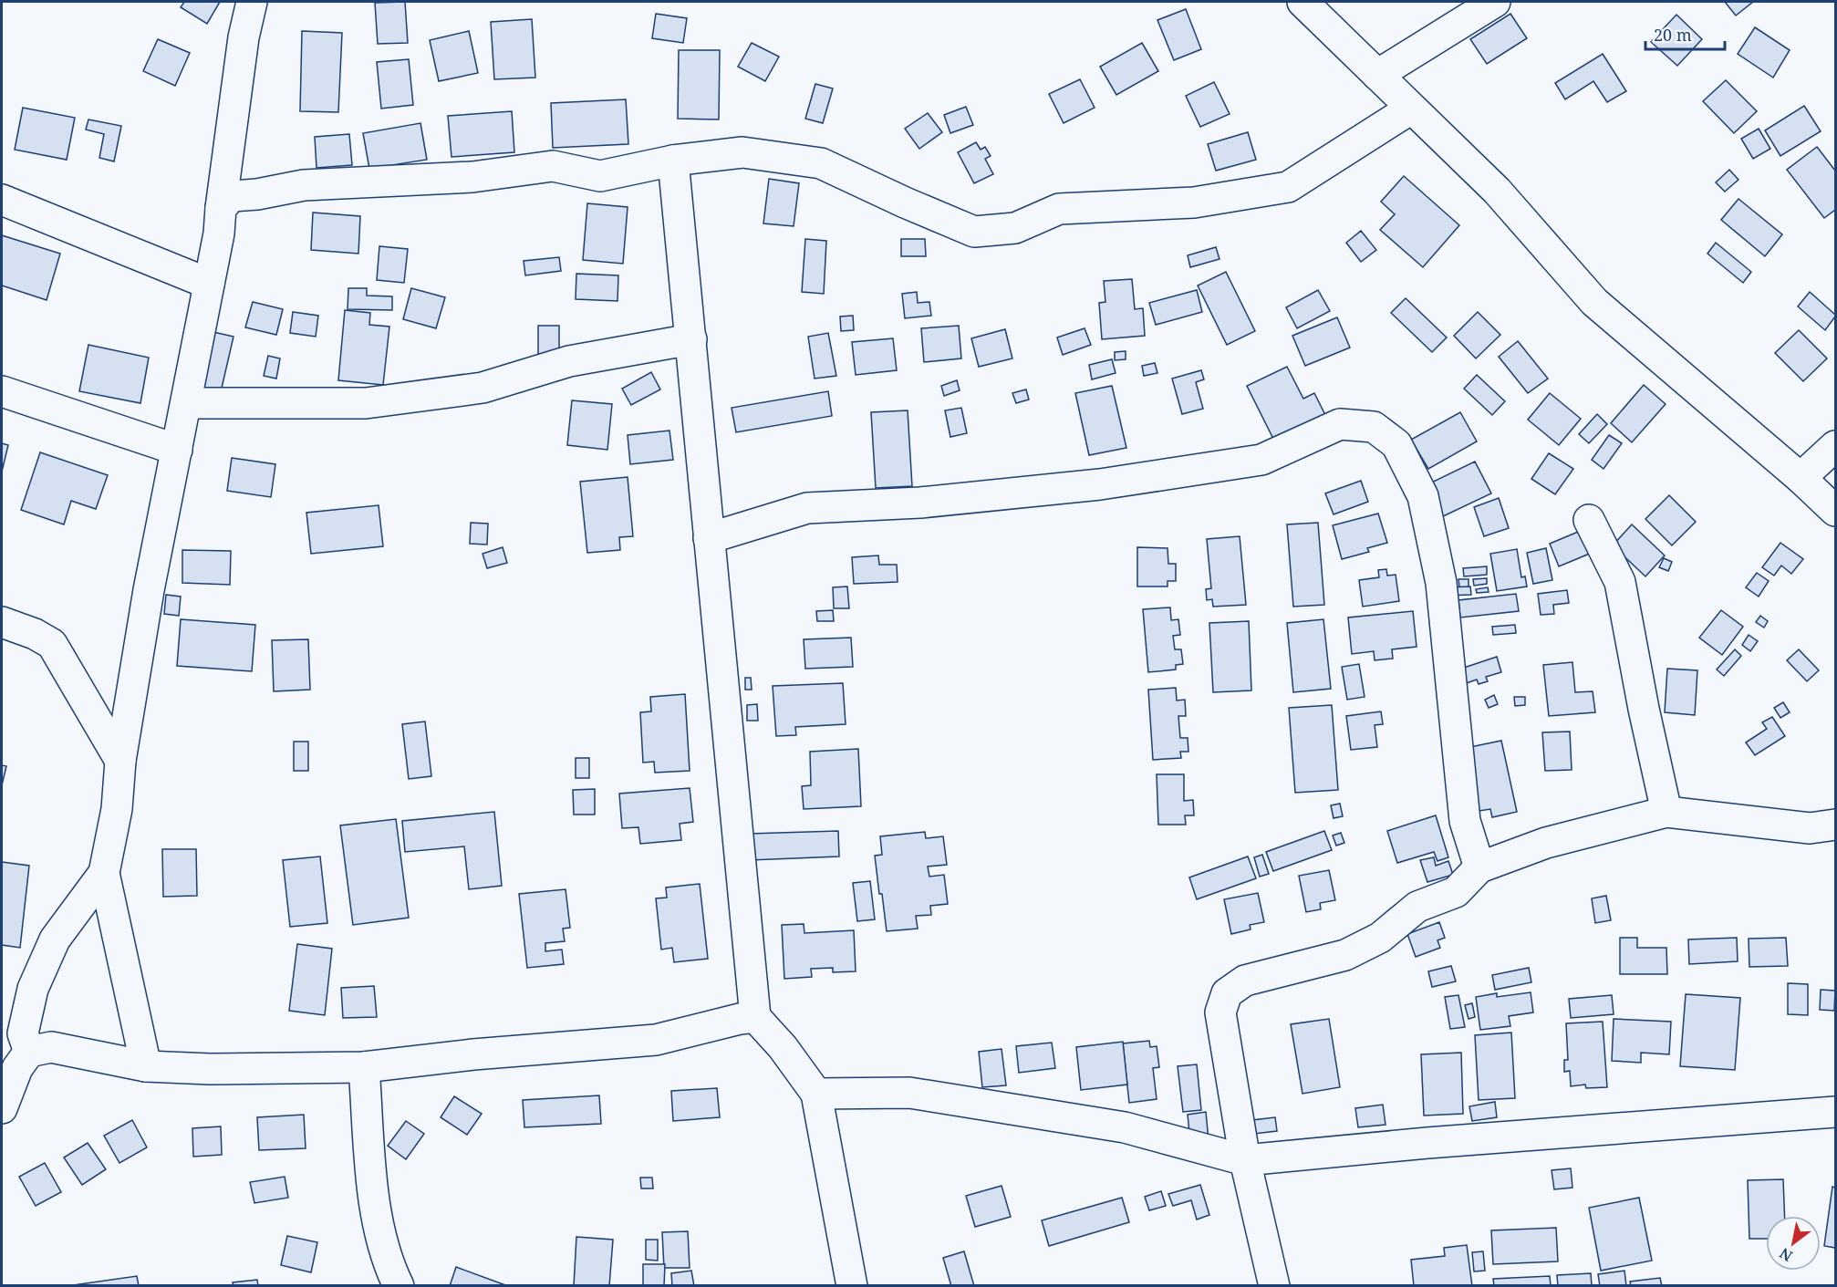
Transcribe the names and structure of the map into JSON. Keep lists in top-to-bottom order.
{
  "scale_bar": "20 m",
  "north": "bottom left"
}
